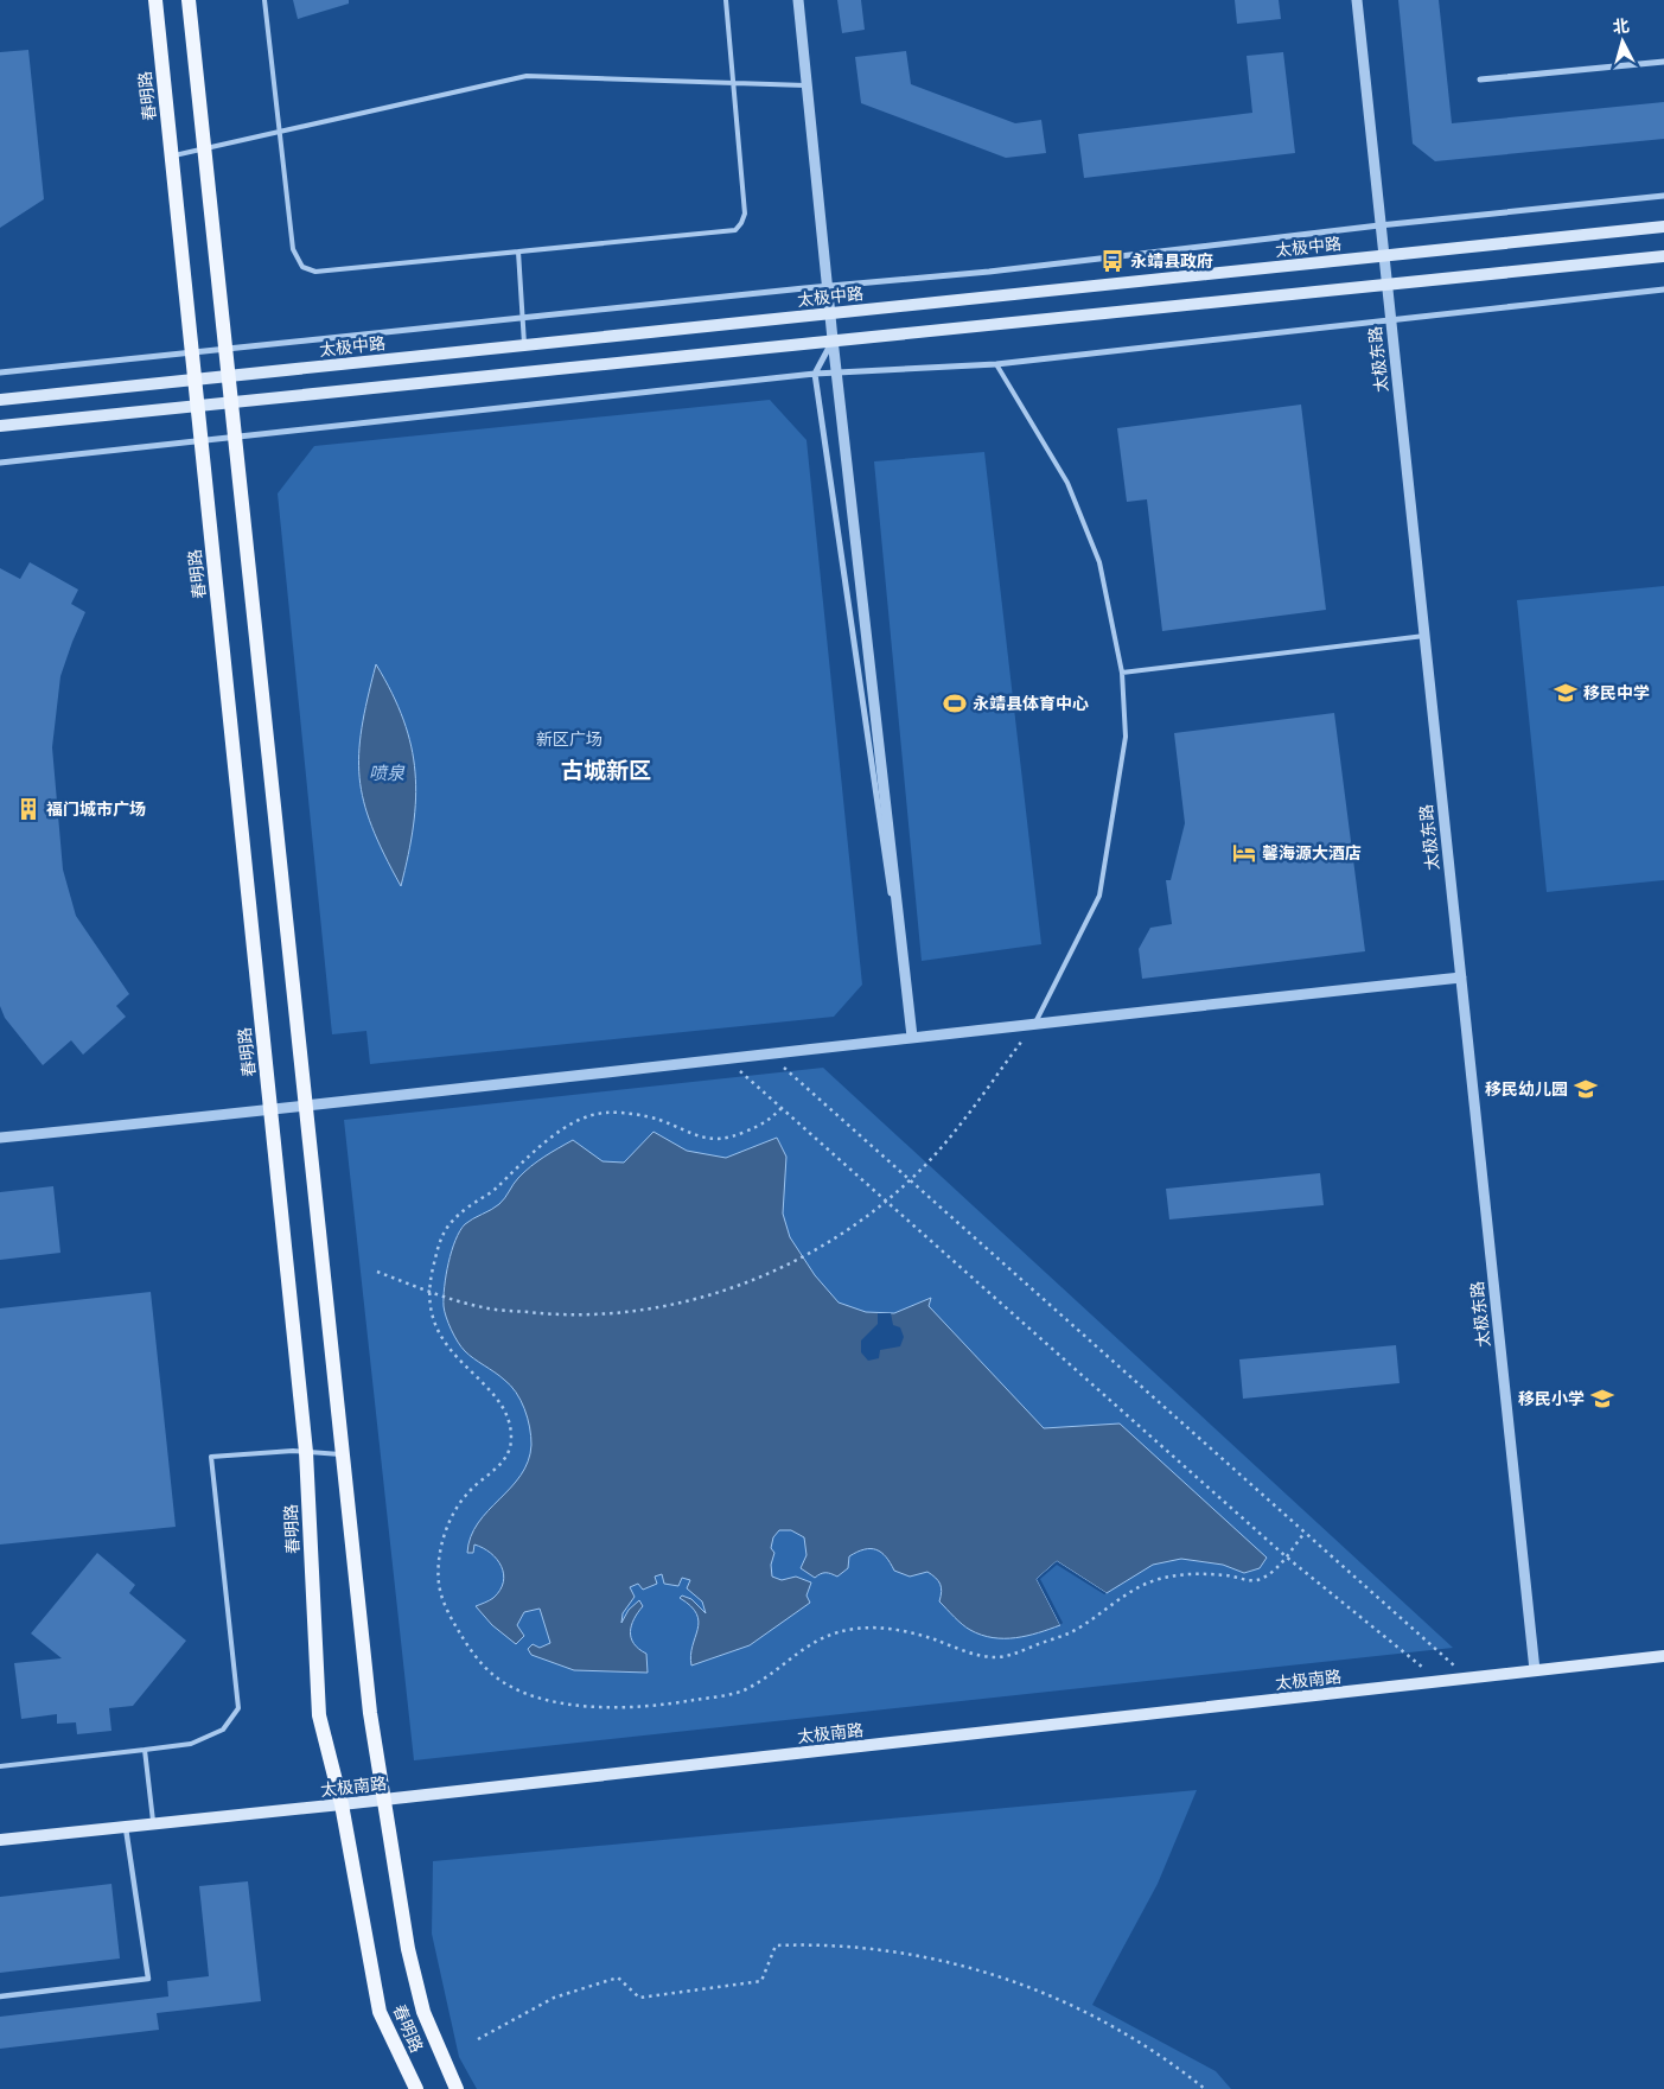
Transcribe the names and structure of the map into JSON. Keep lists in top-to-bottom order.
{
  "streets": {
    "main road": ["春明路", "太极中路", "太极南路"],
    "street": ["太极东路"]
  },
  "crossings": [
    ["春明路", "太极中路"],
    ["春明路", "太极南路"],
    ["太极中路", "太极东路"],
    ["太极东路", "太极南路"]
  ],
  "districts": ["古城新区"],
  "water": ["喷泉"],
  "parks": ["新区广场"],
  "places": {
    "bus stop": ["永靖县政府"],
    "school or university": ["移民中学", "移民幼儿园", "移民小学"],
    "sports": ["永靖县体育中心"],
    "building": ["福门城市广场"],
    "hotel": ["馨海源大酒店"]
  },
  "north": "top"
}
